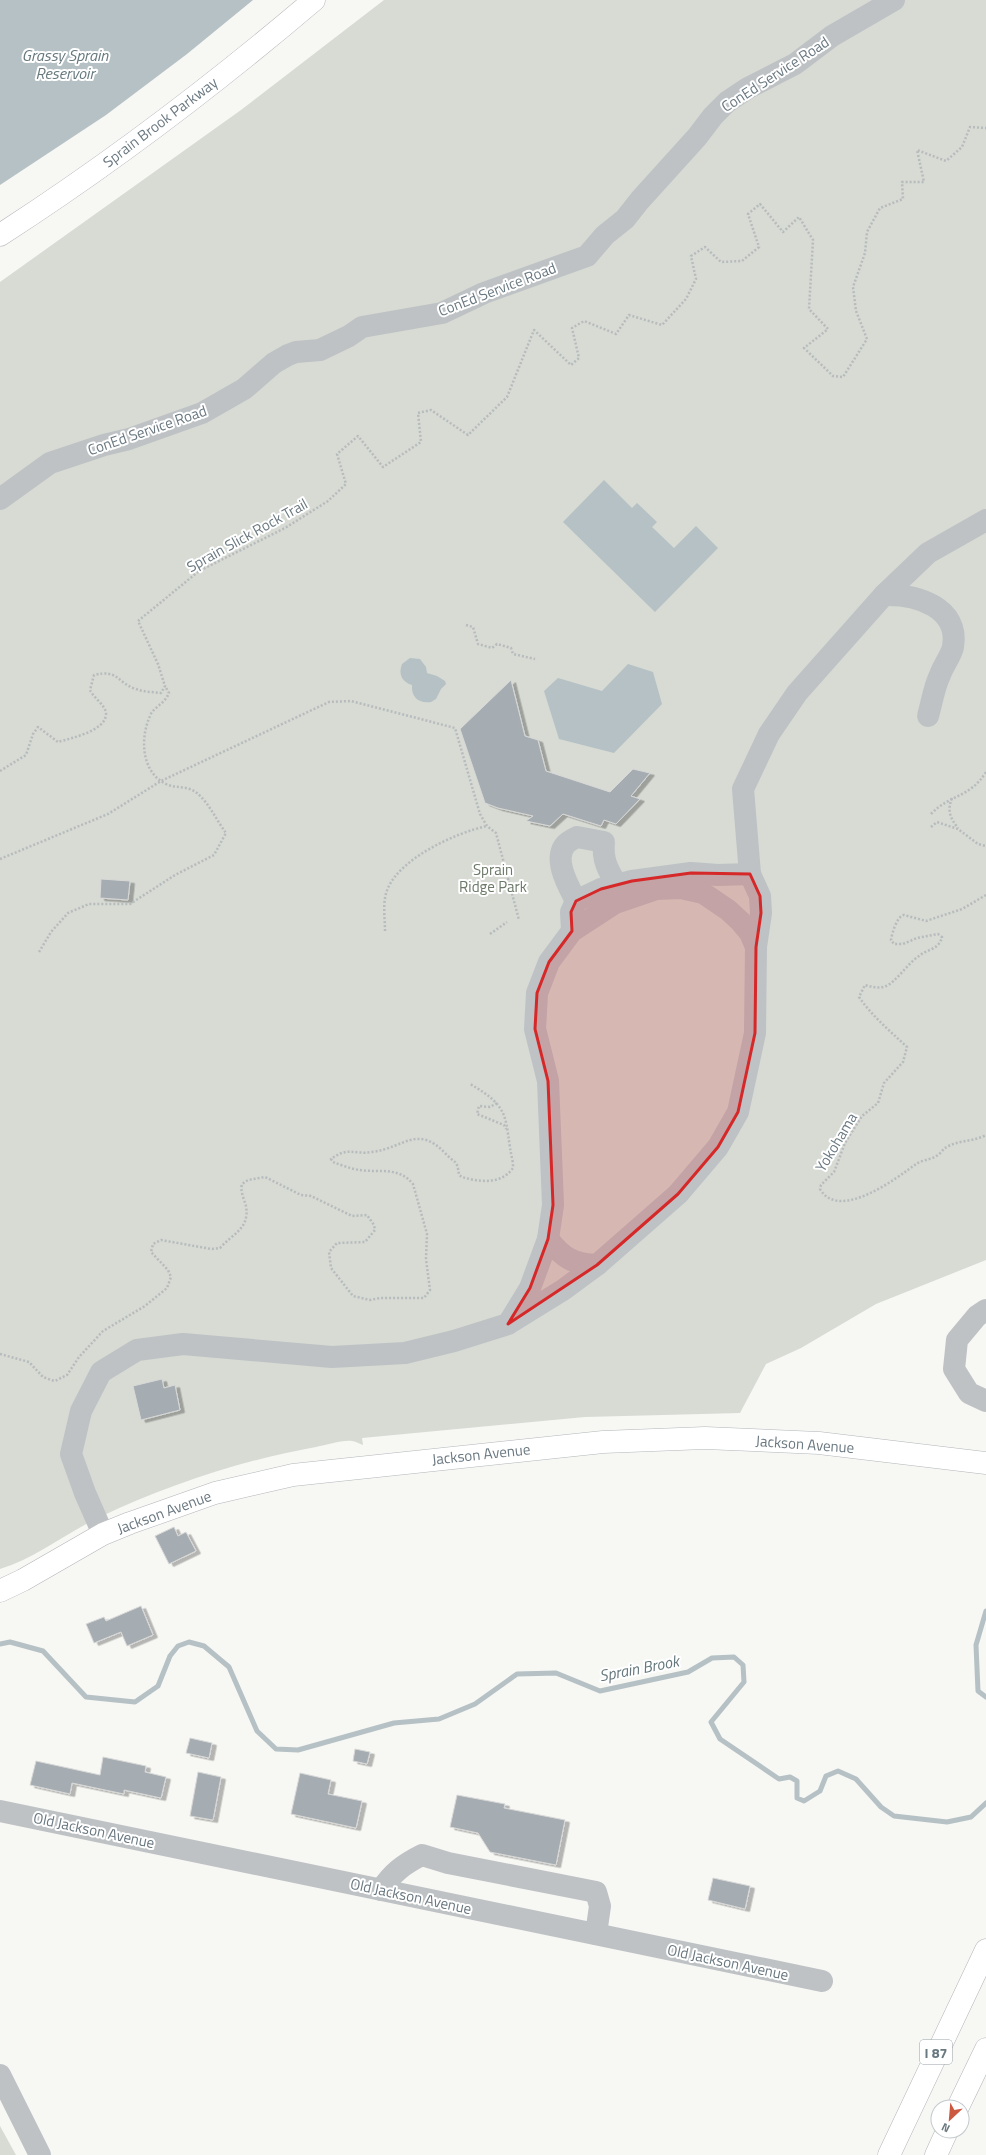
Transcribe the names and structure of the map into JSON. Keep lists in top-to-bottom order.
{
  "streets": {
    "main road": ["Sprain Brook Parkway", "Jackson Avenue", "I 87"],
    "street": ["ConEd Service Road", "Old Jackson Avenue"],
    "path": ["Sprain Slick Rock Trail", "Yokohama"]
  },
  "water": ["Grassy Sprain Reservoir", "Sprain Brook"],
  "parks": ["Sprain Ridge Park"],
  "north": "bottom left"
}
